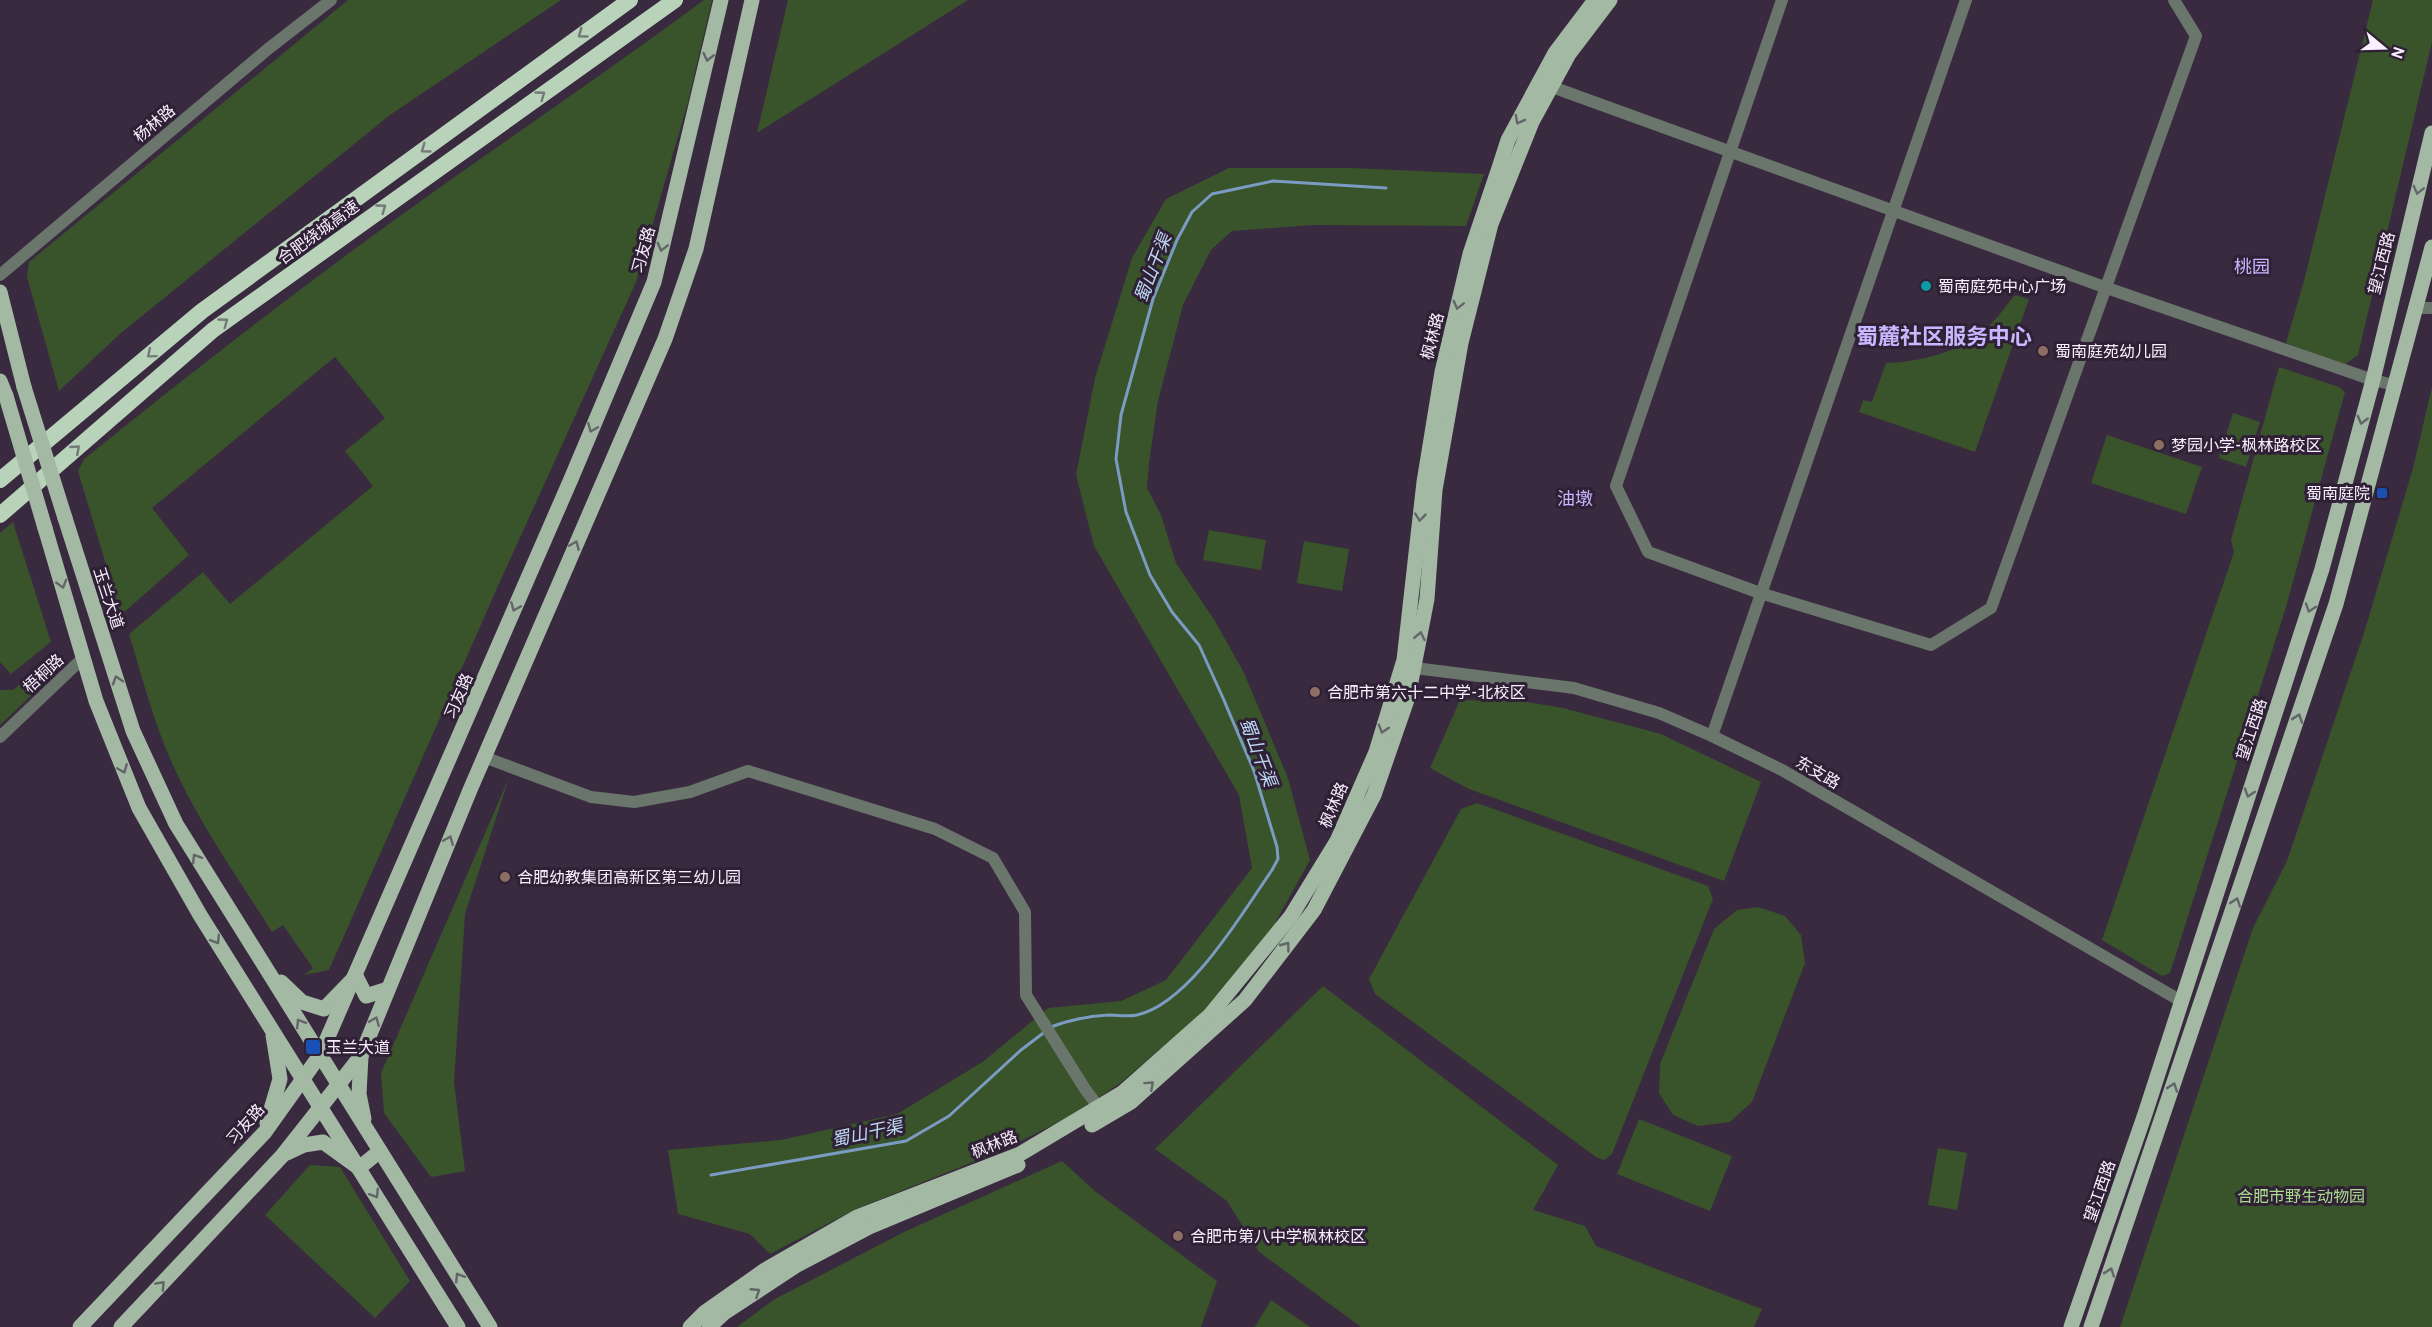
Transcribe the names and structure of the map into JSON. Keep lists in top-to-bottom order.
{
  "streets": {
    "highway": ["合肥绕城高速"],
    "main road": [
      "习友路",
      "望江西路",
      "枫林路",
      "玉兰大道"
    ],
    "street": ["杨林路", "梧桐路", "东支路"]
  },
  "crossings": [
    ["习友路", "玉兰大道"],
    ["望江西路", "东支路"],
    ["枫林路", "东支路"]
  ],
  "districts": ["桃园", "蜀麓社区服务中心", "油墩"],
  "water": ["蜀山干渠"],
  "parks": ["合肥市野生动物园"],
  "places": {
    "other": [
      "蜀南庭苑中心广场",
      "蜀南庭苑幼儿园",
      "梦园小学-枫林路校区",
      "合肥市第六十二中学-北校区",
      "合肥幼教集团高新区第三幼儿园",
      "合肥市第八中学枫林校区"
    ],
    "transit": ["蜀南庭院", "玉兰大道"]
  },
  "north": "right"
}
